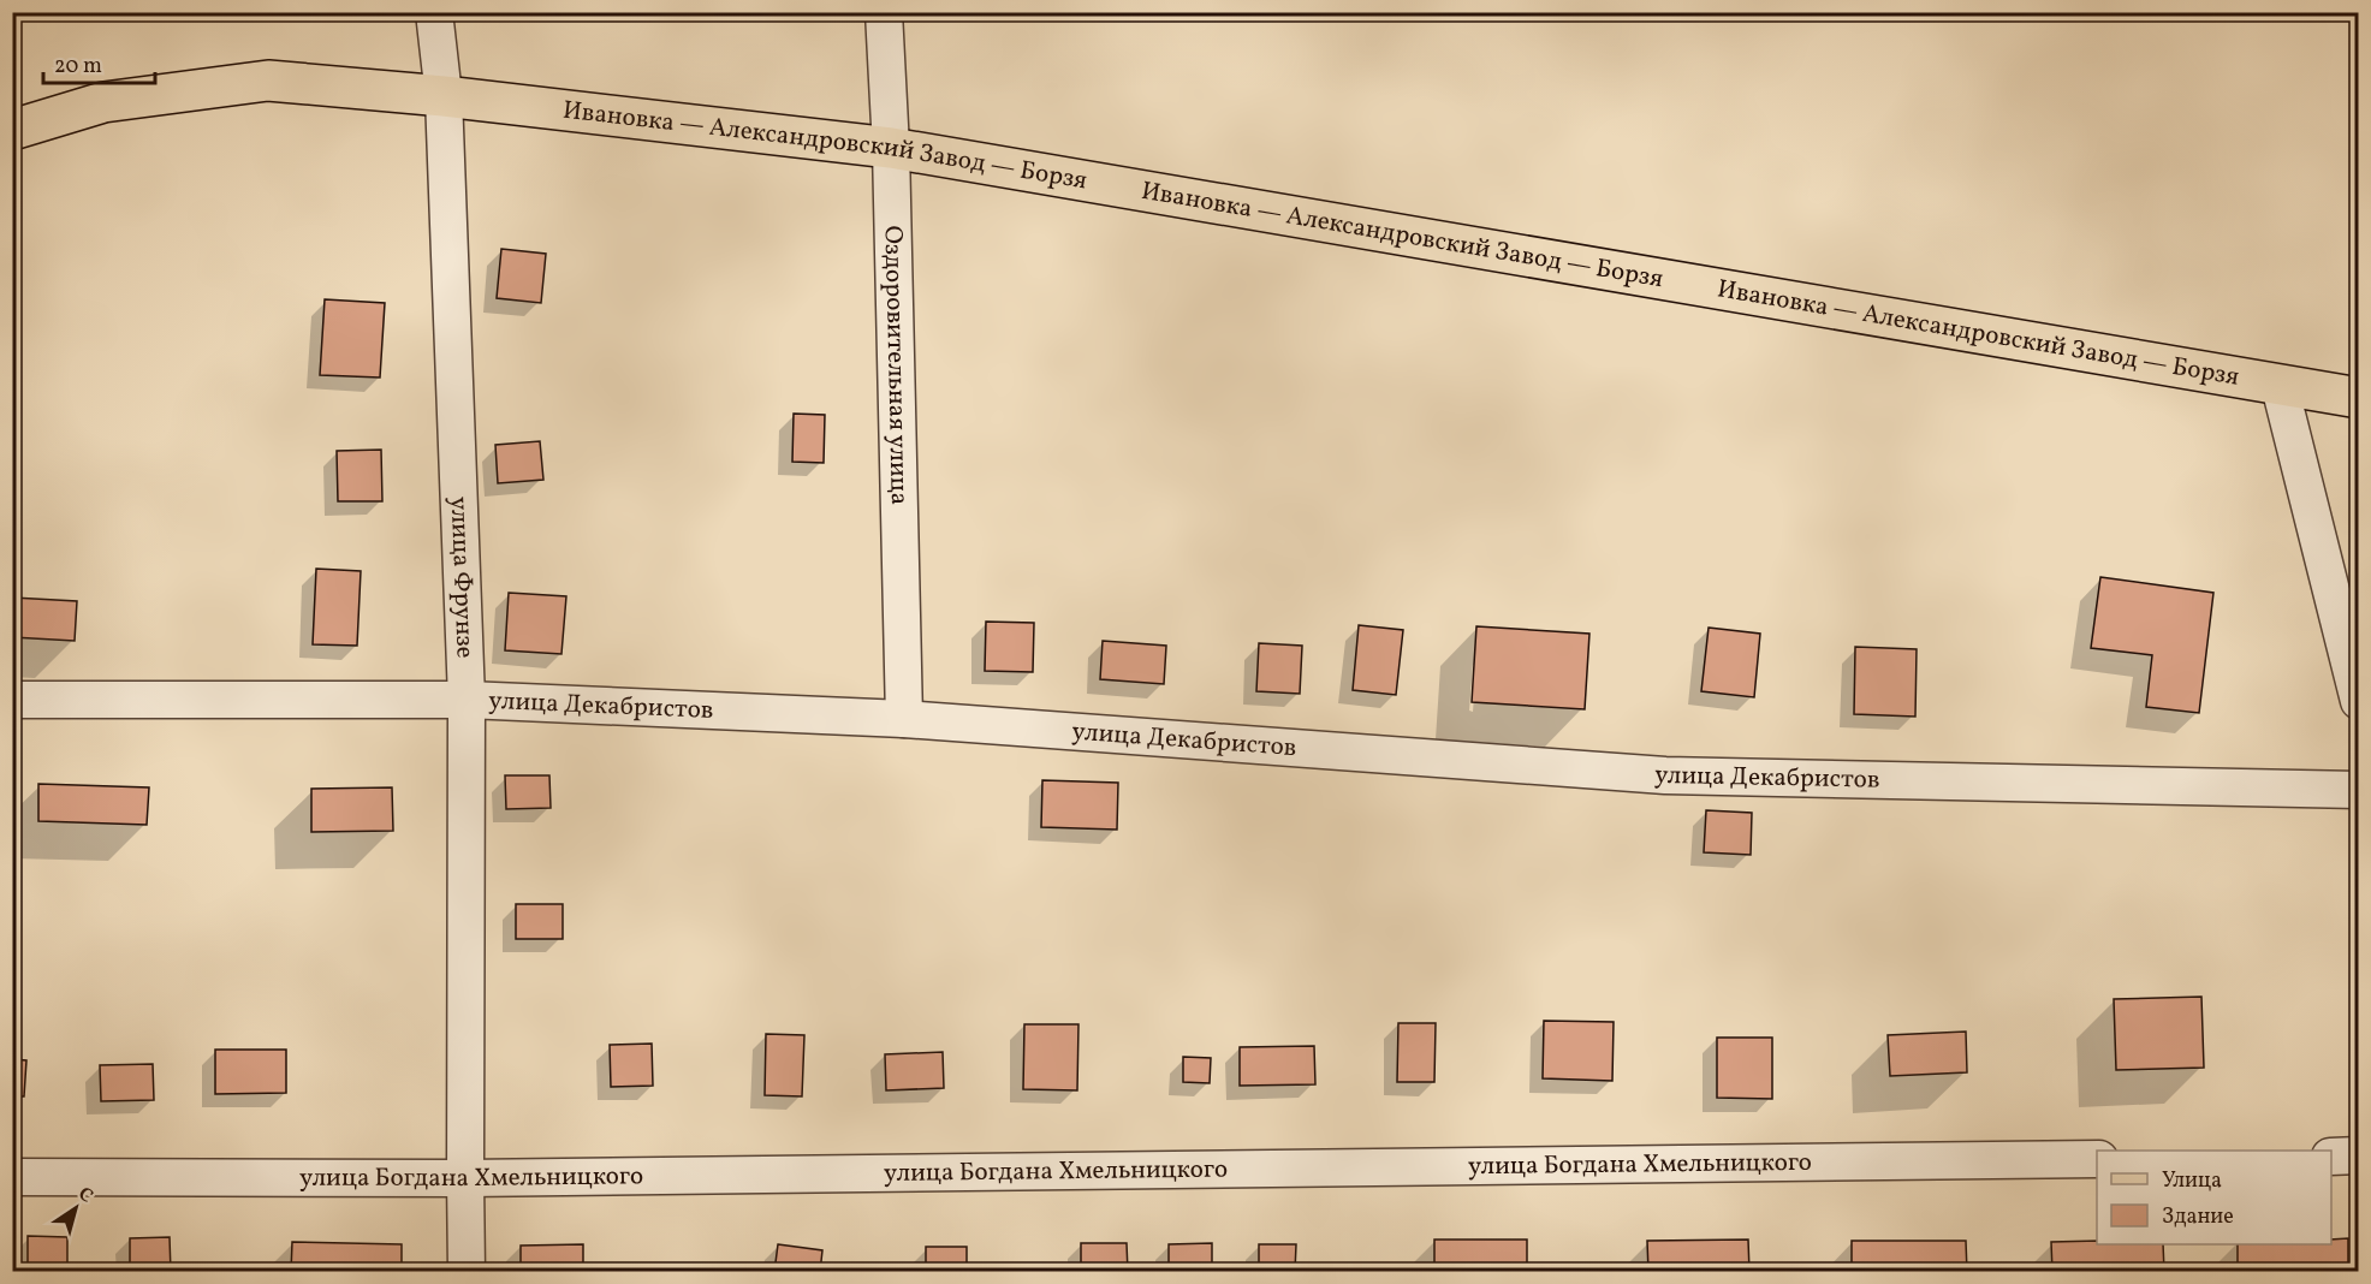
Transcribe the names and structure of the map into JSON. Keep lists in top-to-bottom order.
{
  "streets": {
    "main road": ["Ивановка — Александровский Завод — Борзя"],
    "street": [
      "Оздоровительная улица",
      "улица Фрунзе",
      "улица Декабристов",
      "улица Богдана Хмельницкого"
    ]
  },
  "crossings": [
    ["Ивановка — Александровский Завод — Борзя", "Оздоровительная улица"],
    ["Ивановка — Александровский Завод — Борзя", "улица Фрунзе"],
    ["Оздоровительная улица", "улица Декабристов"],
    ["улица Фрунзе", "улица Декабристов"],
    ["улица Фрунзе", "улица Богдана Хмельницкого"]
  ],
  "legend": ["Улица", "Здание"],
  "scale_bar": "20 m",
  "north": "top right"
}
